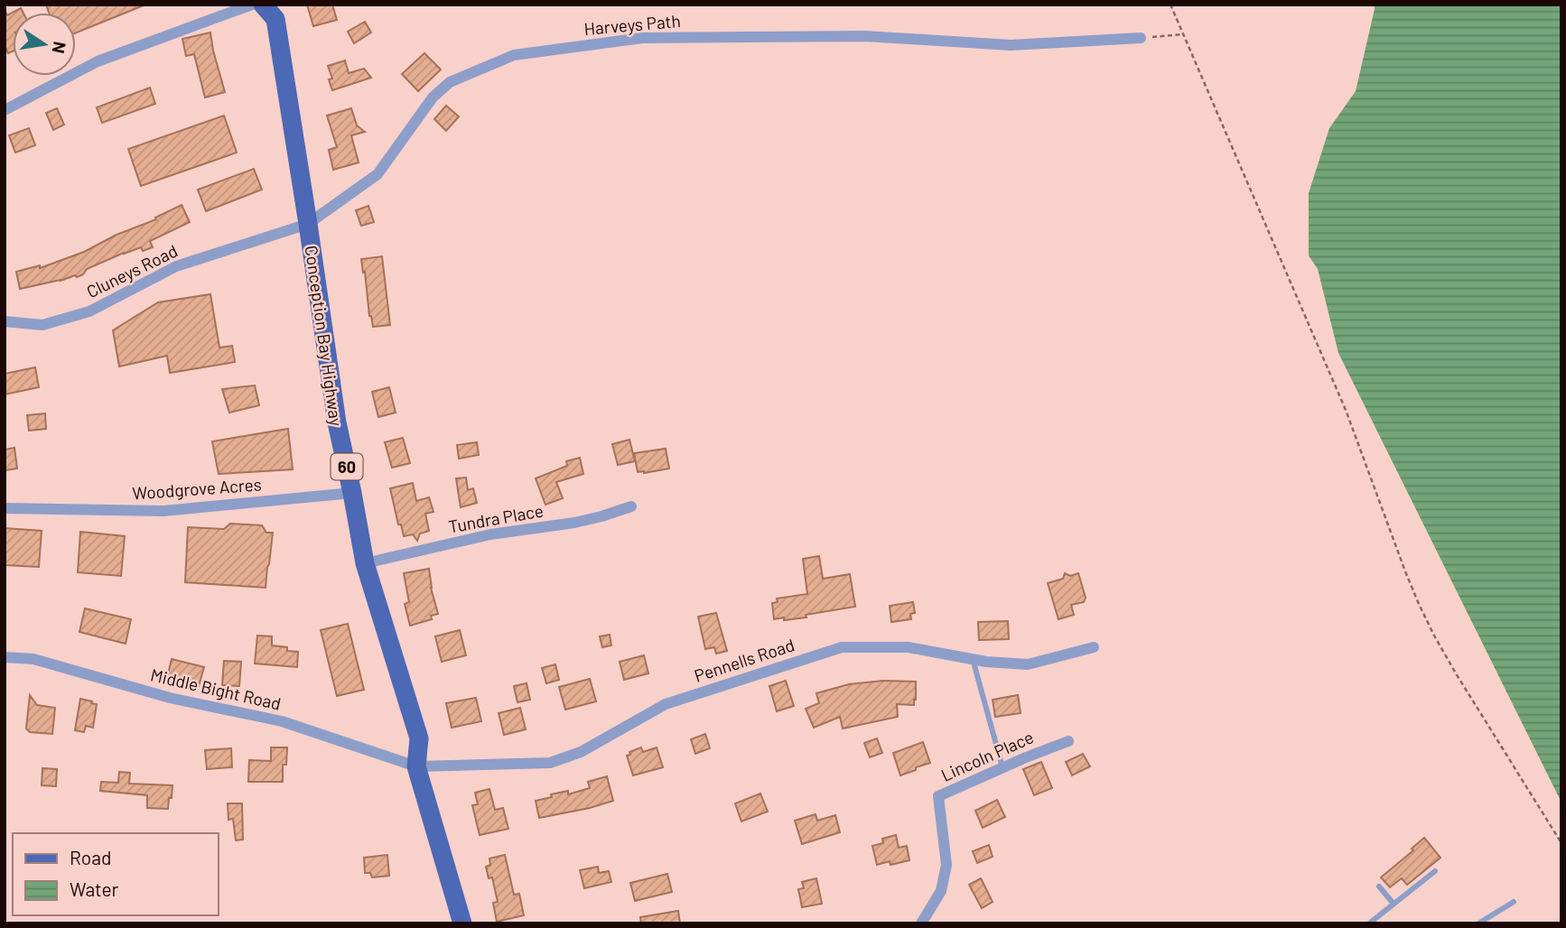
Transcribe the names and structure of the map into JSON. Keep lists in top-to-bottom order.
{
  "streets": {
    "main road": ["Conception Bay Highway", "60"],
    "street": [
      "Harveys Path",
      "Cluneys Road",
      "Woodgrove Acres",
      "Tundra Place",
      "Pennells Road",
      "Middle Bight Road",
      "Lincoln Place"
    ]
  },
  "crossings": [
    ["Harveys Path", "Cluneys Road"],
    ["Harveys Path", "Conception Bay Highway"],
    ["Cluneys Road", "Conception Bay Highway"],
    ["Conception Bay Highway", "Woodgrove Acres"],
    ["Conception Bay Highway", "Tundra Place"],
    ["Conception Bay Highway", "Pennells Road"],
    ["Conception Bay Highway", "Middle Bight Road"],
    ["Pennells Road", "Middle Bight Road"]
  ],
  "legend": ["Road", "Water"],
  "north": "right"
}
